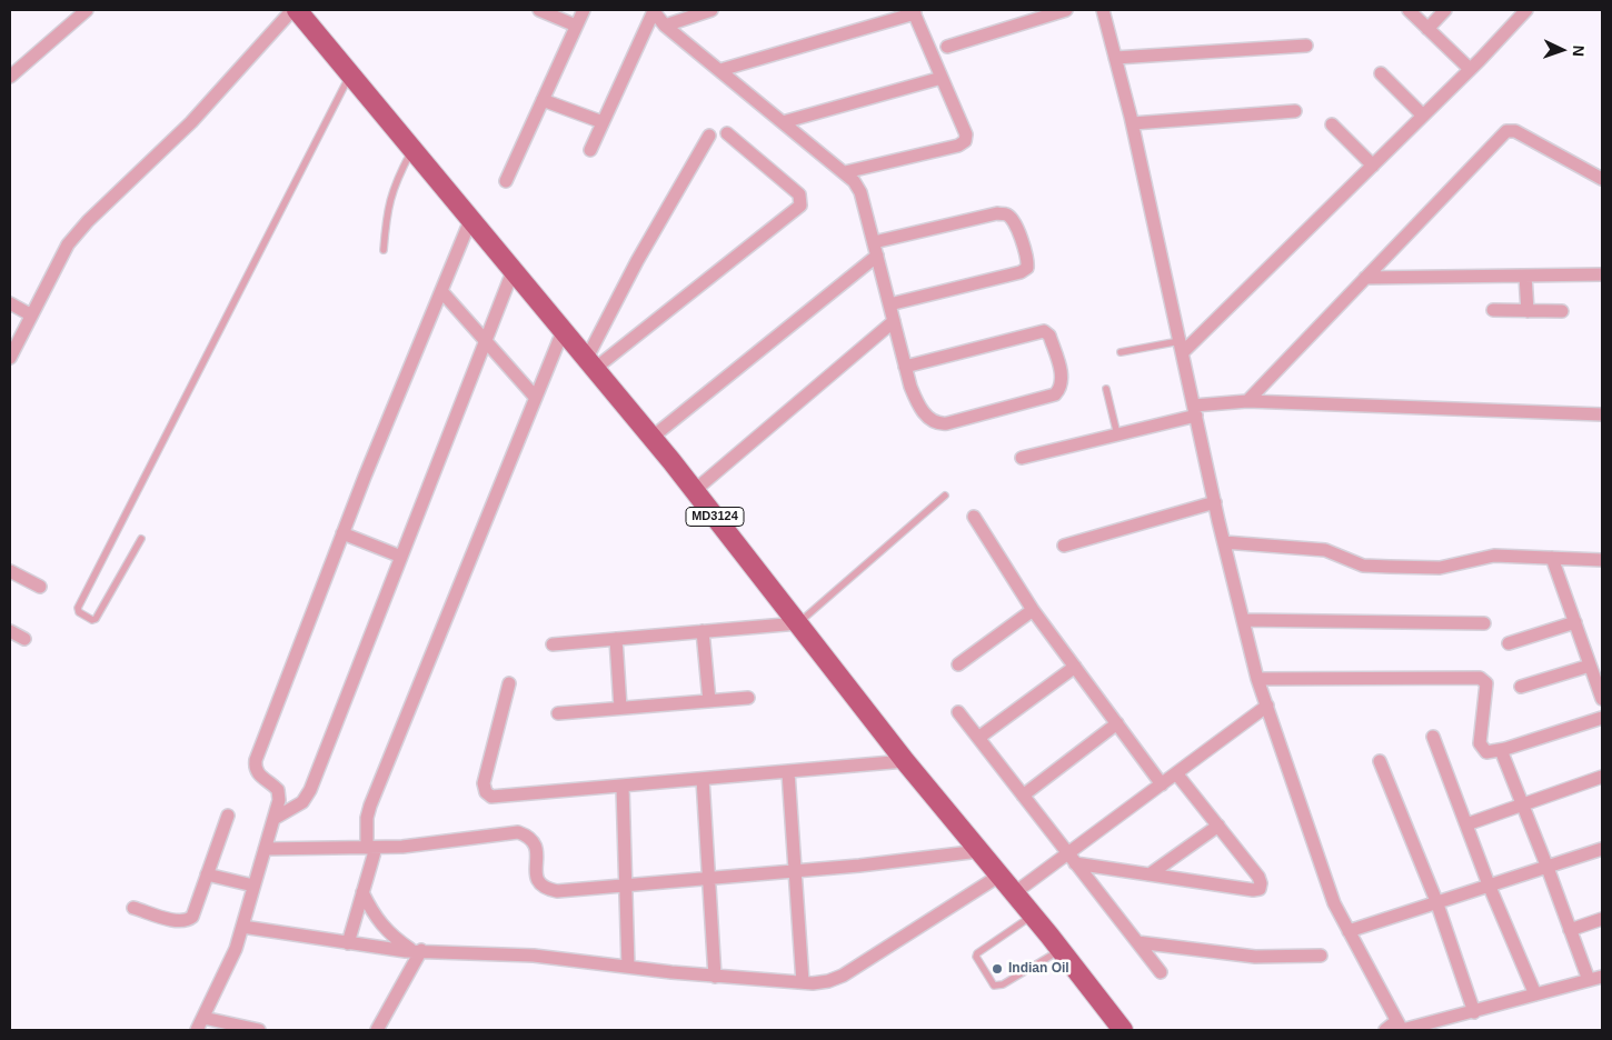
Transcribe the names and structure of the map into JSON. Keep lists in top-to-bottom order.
{
  "streets": {
    "main road": ["MD3124"]
  },
  "places": ["Indian Oil"],
  "north": "right"
}
